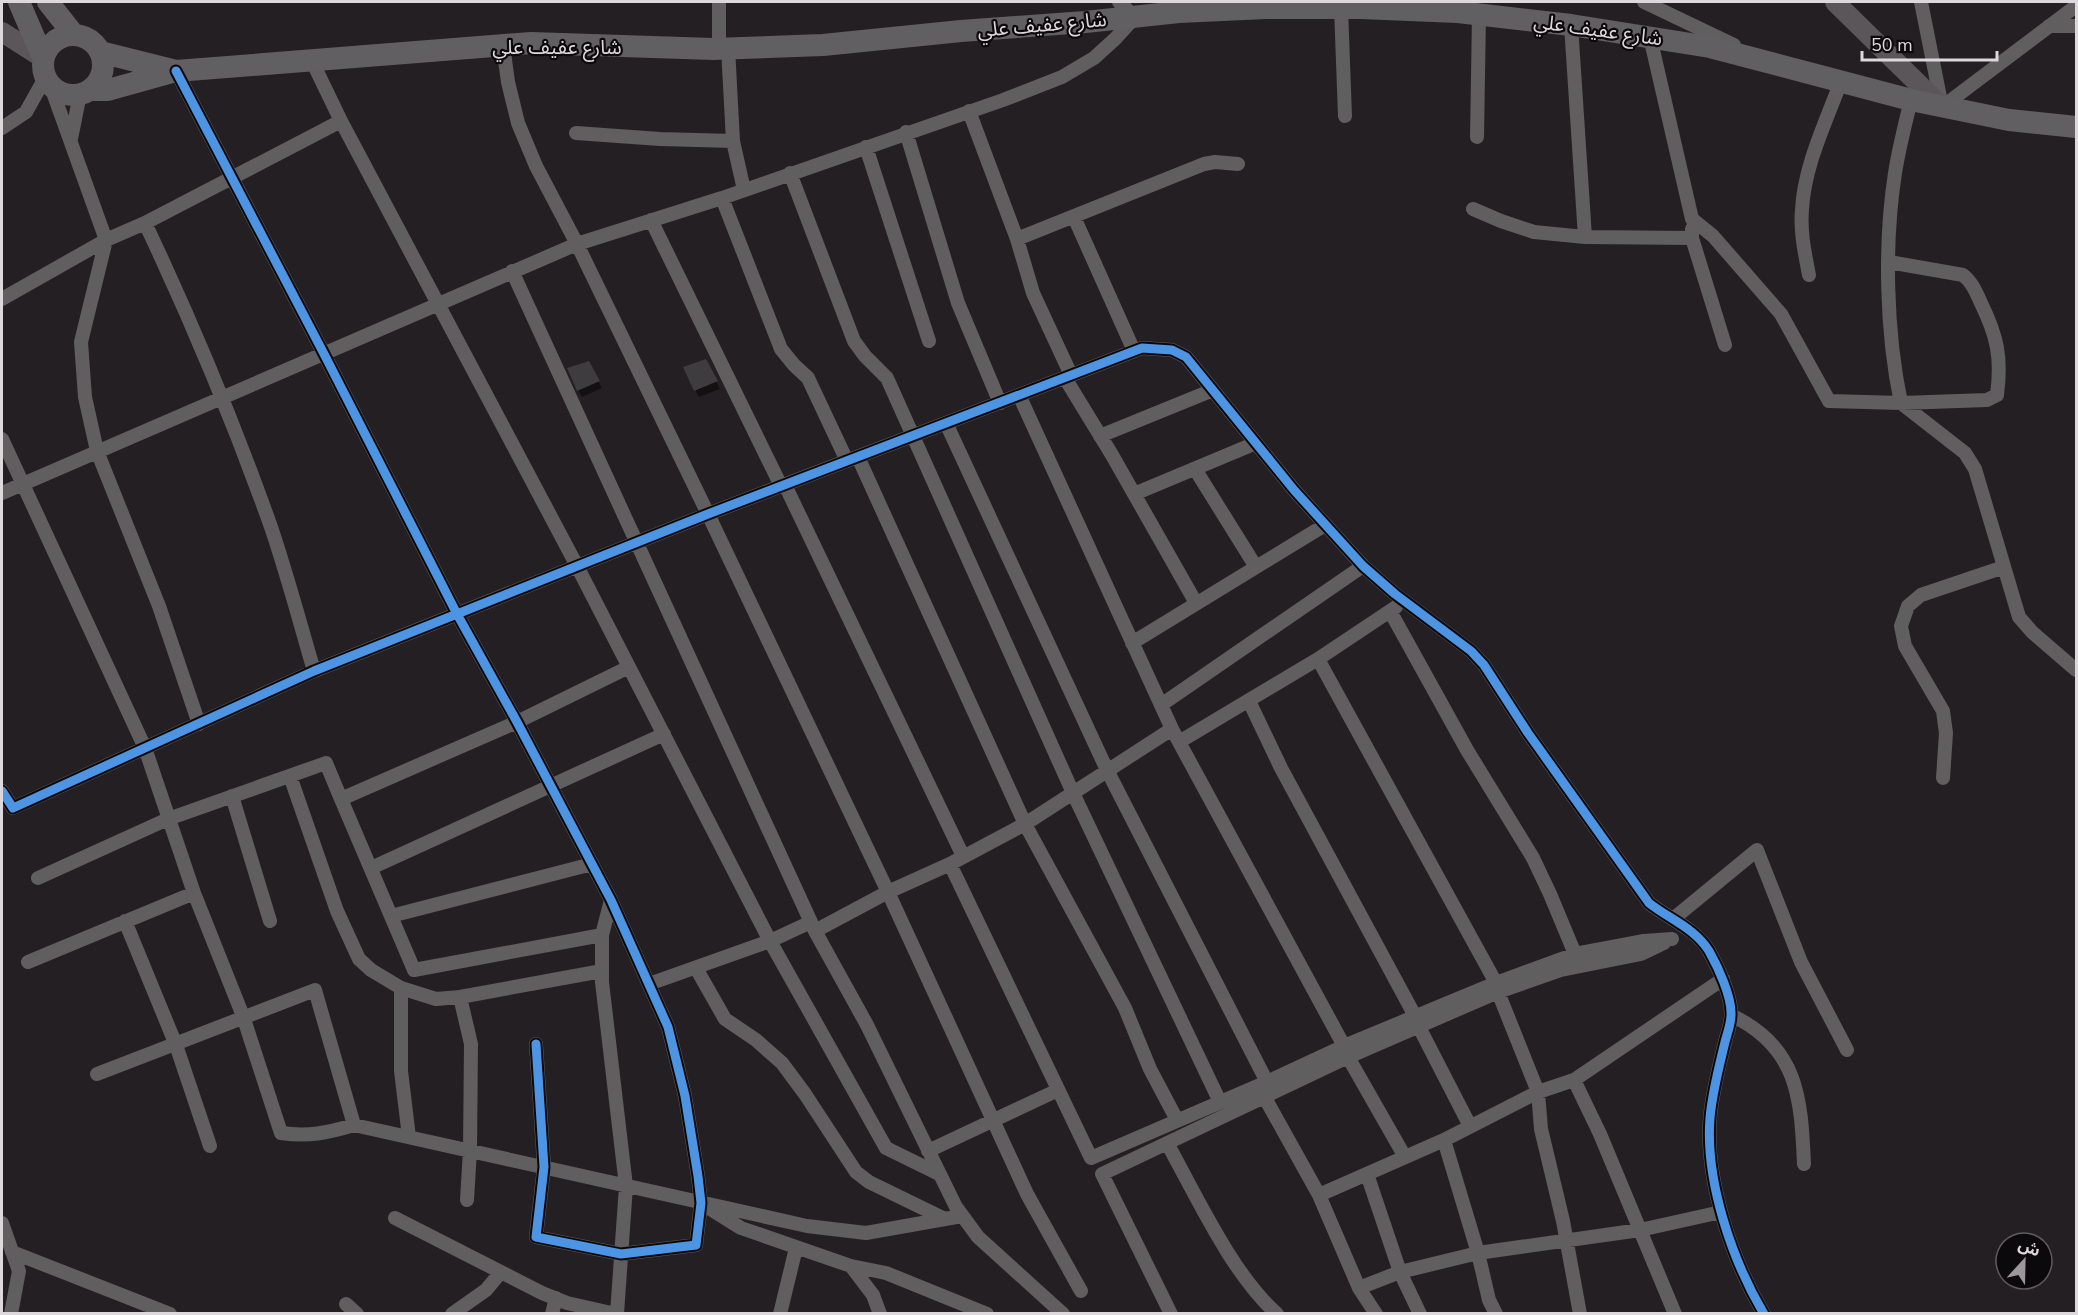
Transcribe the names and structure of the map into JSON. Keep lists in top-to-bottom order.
{
  "streets": {
    "main road": ["شارع عفيف علي"]
  },
  "scale_bar": "50 m",
  "north": "top"
}
